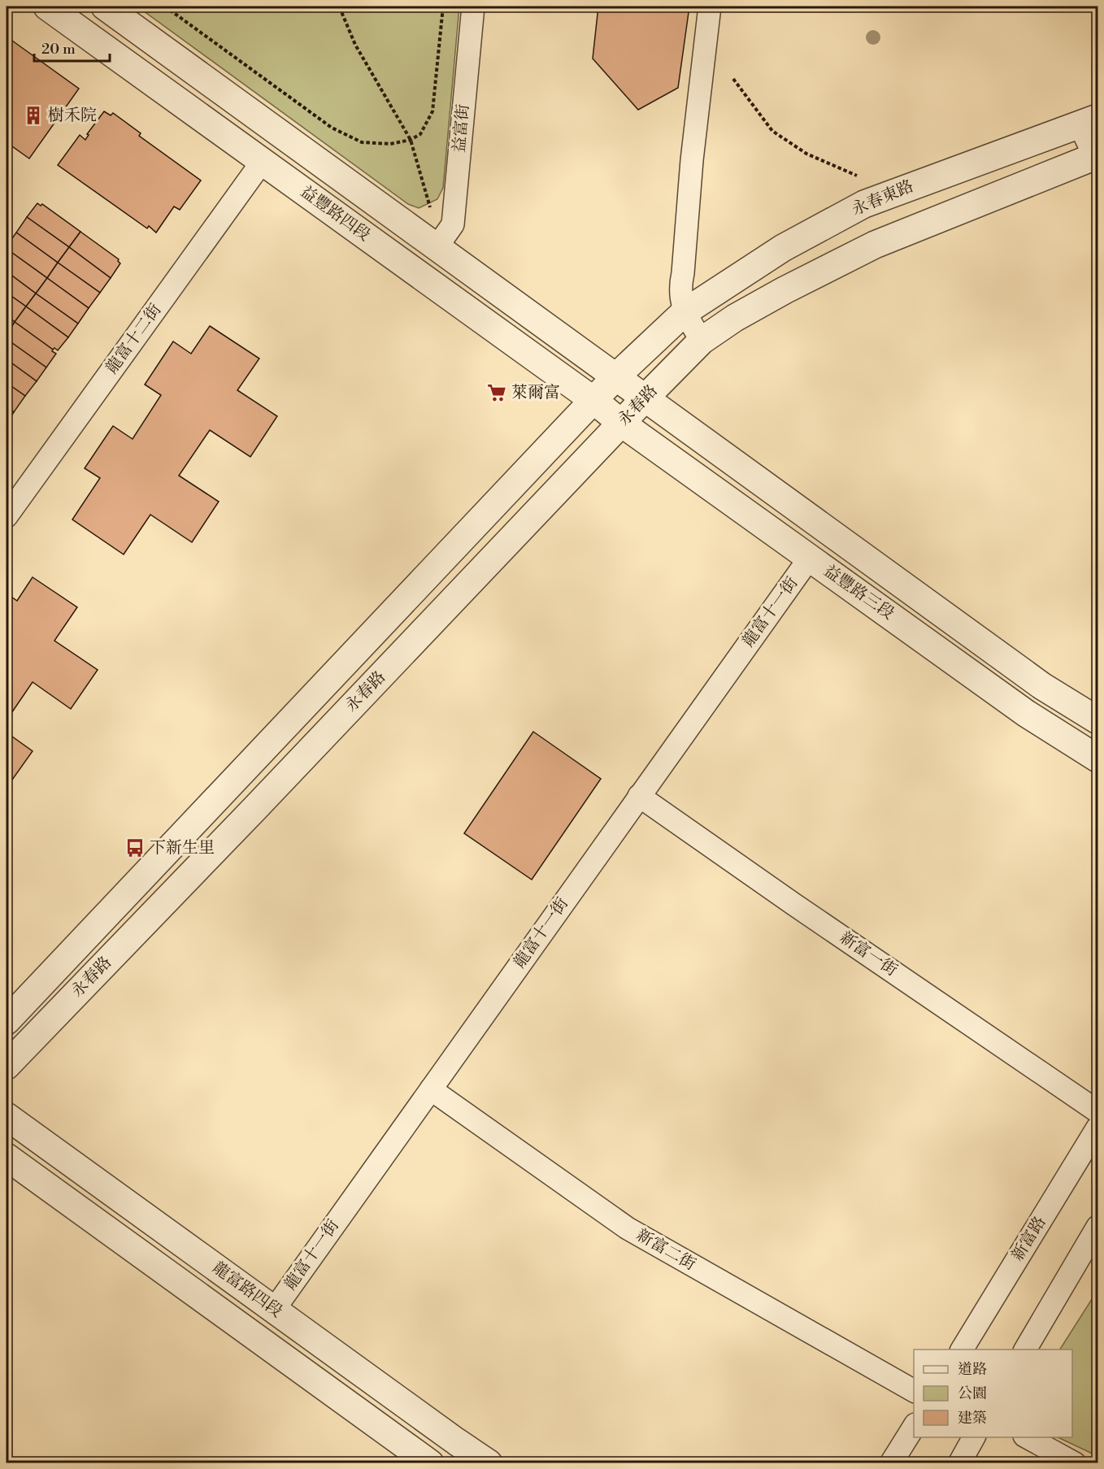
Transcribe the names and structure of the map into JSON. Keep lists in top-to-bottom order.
{
  "streets": {
    "street": [
      "益富街",
      "永春東路",
      "益豐路四段",
      "龍富十二街",
      "永春路",
      "益豐路三段",
      "龍富十一街",
      "新富一街",
      "新富路",
      "新富二街",
      "龍富路四段"
    ]
  },
  "crossings": [
    ["益富街", "益豐路四段"],
    ["永春東路", "永春路"],
    ["益豐路四段", "龍富十二街"],
    ["益豐路四段", "永春路"],
    ["益豐路四段", "益豐路三段"],
    ["永春路", "益豐路三段"],
    ["益豐路三段", "龍富十一街"],
    ["龍富十一街", "新富一街"],
    ["龍富十一街", "新富二街"],
    ["龍富十一街", "龍富路四段"]
  ],
  "places": {
    "building": ["樹禾院"],
    "supermarket": ["萊爾富"],
    "bus stop": ["下新生里"]
  },
  "legend": ["道路", "公園", "建築"],
  "scale_bar": "20 m"
}
